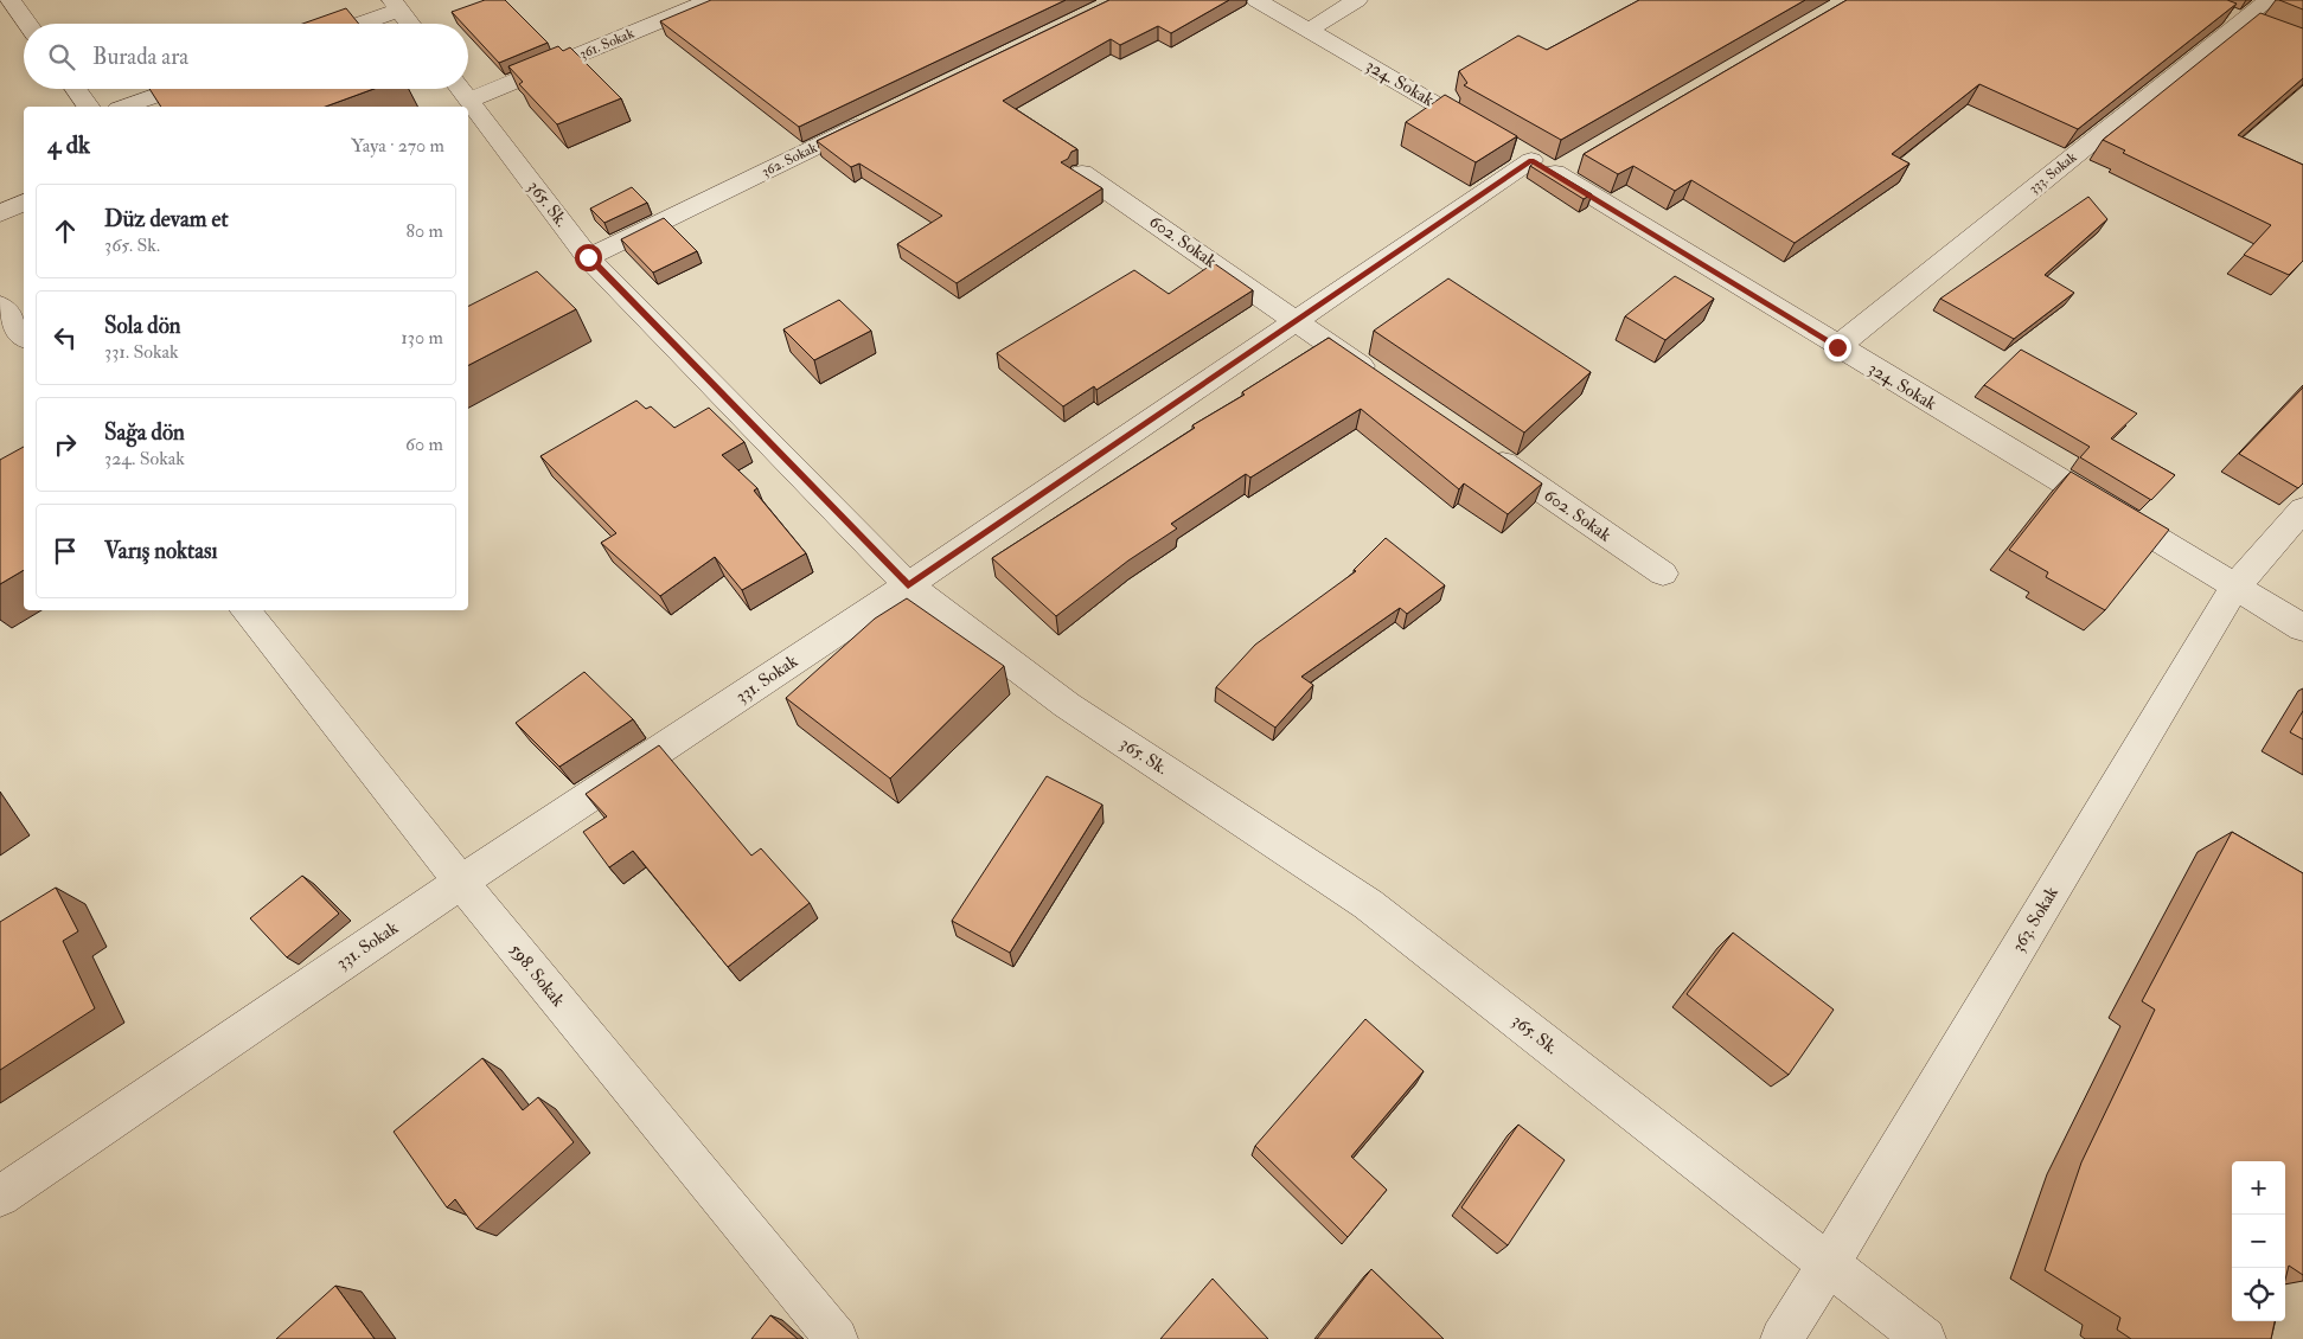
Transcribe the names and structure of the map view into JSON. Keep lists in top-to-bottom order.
{
  "streets": {
    "street": [
      "361. Sokak",
      "324. Sokak",
      "362. Sokak",
      "333. Sokak",
      "365. Sk.",
      "602. Sokak",
      "331. Sokak",
      "363. Sokak",
      "598. Sokak"
    ]
  },
  "crossings": [
    ["324. Sokak", "333. Sokak"],
    ["324. Sokak", "331. Sokak"],
    ["324. Sokak", "363. Sokak"],
    ["362. Sokak", "365. Sk."],
    ["365. Sk.", "331. Sokak"],
    ["365. Sk.", "363. Sokak"],
    ["602. Sokak", "331. Sokak"],
    ["331. Sokak", "598. Sokak"]
  ],
  "page": {
    "search": "Burada ara",
    "heading": ["4 dk", "Yaya · 270 m"],
    "list": [
      ["Düz devam et", "365. Sk.", "80 m"],
      ["Sola dön", "331. Sokak", "130 m"],
      ["Sağa dön", "324. Sokak", "60 m"],
      "Varış noktası"
    ],
    "map_buttons": ["+", "−"]
  }
}
